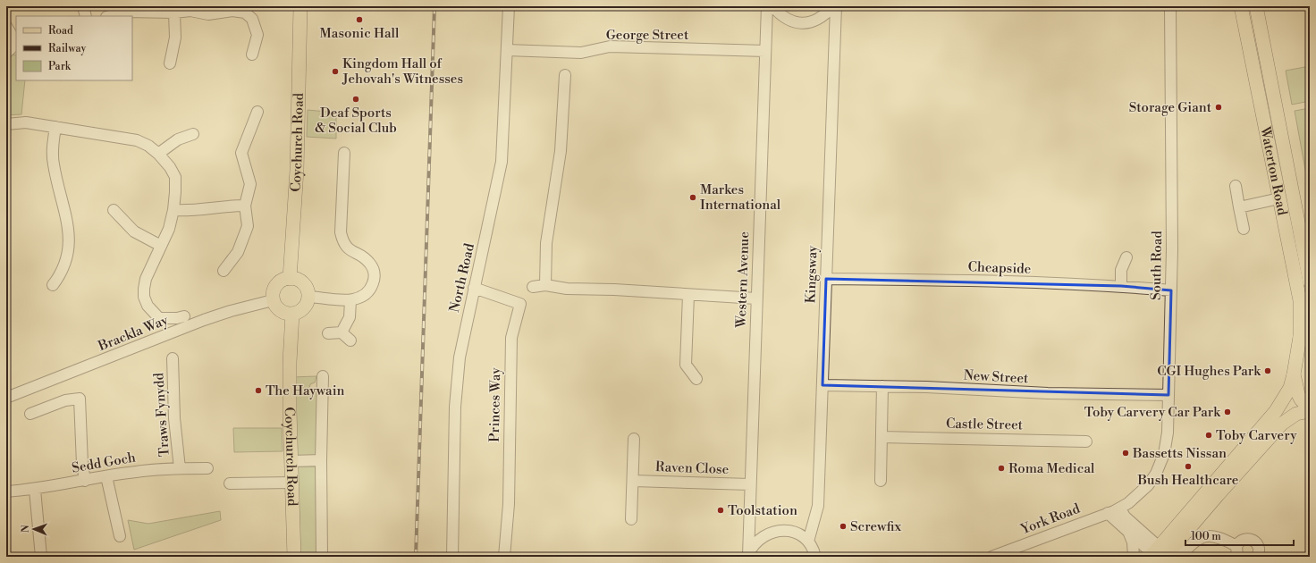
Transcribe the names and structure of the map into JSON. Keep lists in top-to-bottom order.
{
  "streets": {
    "main road": ["Coychurch Road", "Waterton Road"],
    "street": [
      "George Street",
      "South Road",
      "Cheapside",
      "Kingsway",
      "North Road",
      "Western Avenue",
      "Brackla Way",
      "New Street",
      "Princes Way",
      "Traws Fynydd",
      "Castle Street",
      "Sedd Goch",
      "Raven Close",
      "York Road"
    ]
  },
  "crossings": [
    ["George Street", "North Road"],
    ["George Street", "Western Avenue"],
    ["Coychurch Road", "Brackla Way"],
    ["South Road", "Cheapside"],
    ["South Road", "New Street"],
    ["South Road", "York Road"],
    ["Cheapside", "Kingsway"],
    ["Kingsway", "New Street"],
    ["North Road", "Princes Way"],
    ["Western Avenue", "Raven Close"],
    ["Traws Fynydd", "Sedd Goch"]
  ],
  "places": [
    "Masonic Hall",
    "Kingdom Hall of Jehovah's Witnesses",
    "Deaf Sports & Social Club",
    "Storage Giant",
    "Markes International",
    "CGI Hughes Park",
    "The Haywain",
    "Toby Carvery Car Park",
    "Toby Carvery",
    "Bassetts Nissan",
    "Bush Healthcare",
    "Roma Medical",
    "Toolstation",
    "Screwfix"
  ],
  "legend": ["Road", "Railway", "Park"],
  "scale_bar": "100 m",
  "north": "left"
}
